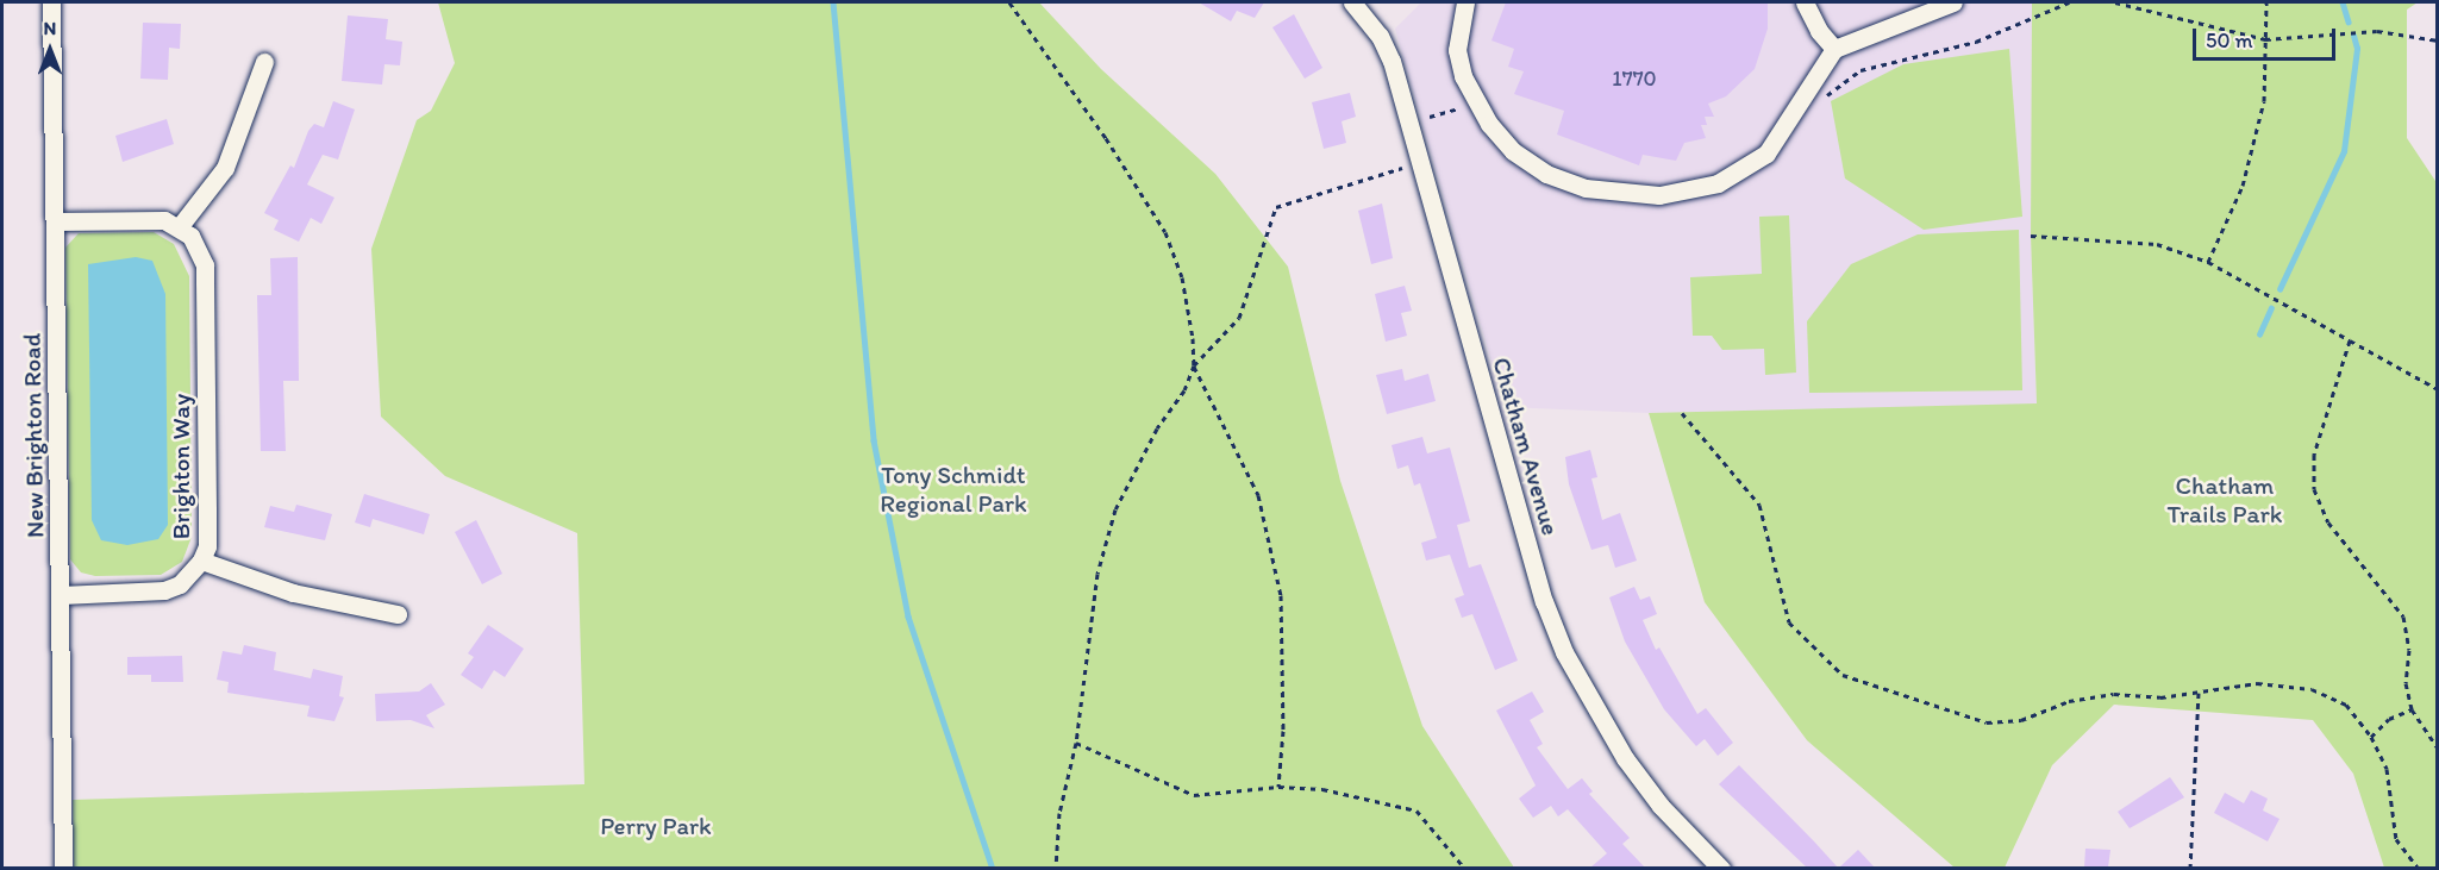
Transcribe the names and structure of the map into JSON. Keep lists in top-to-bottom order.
{
  "streets": {
    "street": ["New Brighton Road", "Chatham Avenue", "Brighton Way"]
  },
  "crossings": [
    ["New Brighton Road", "Brighton Way"]
  ],
  "parks": ["Tony Schmidt Regional Park", "Chatham Trails Park", "Perry Park"],
  "house_numbers": ["1770"],
  "scale_bar": "50 m",
  "north": "top"
}
